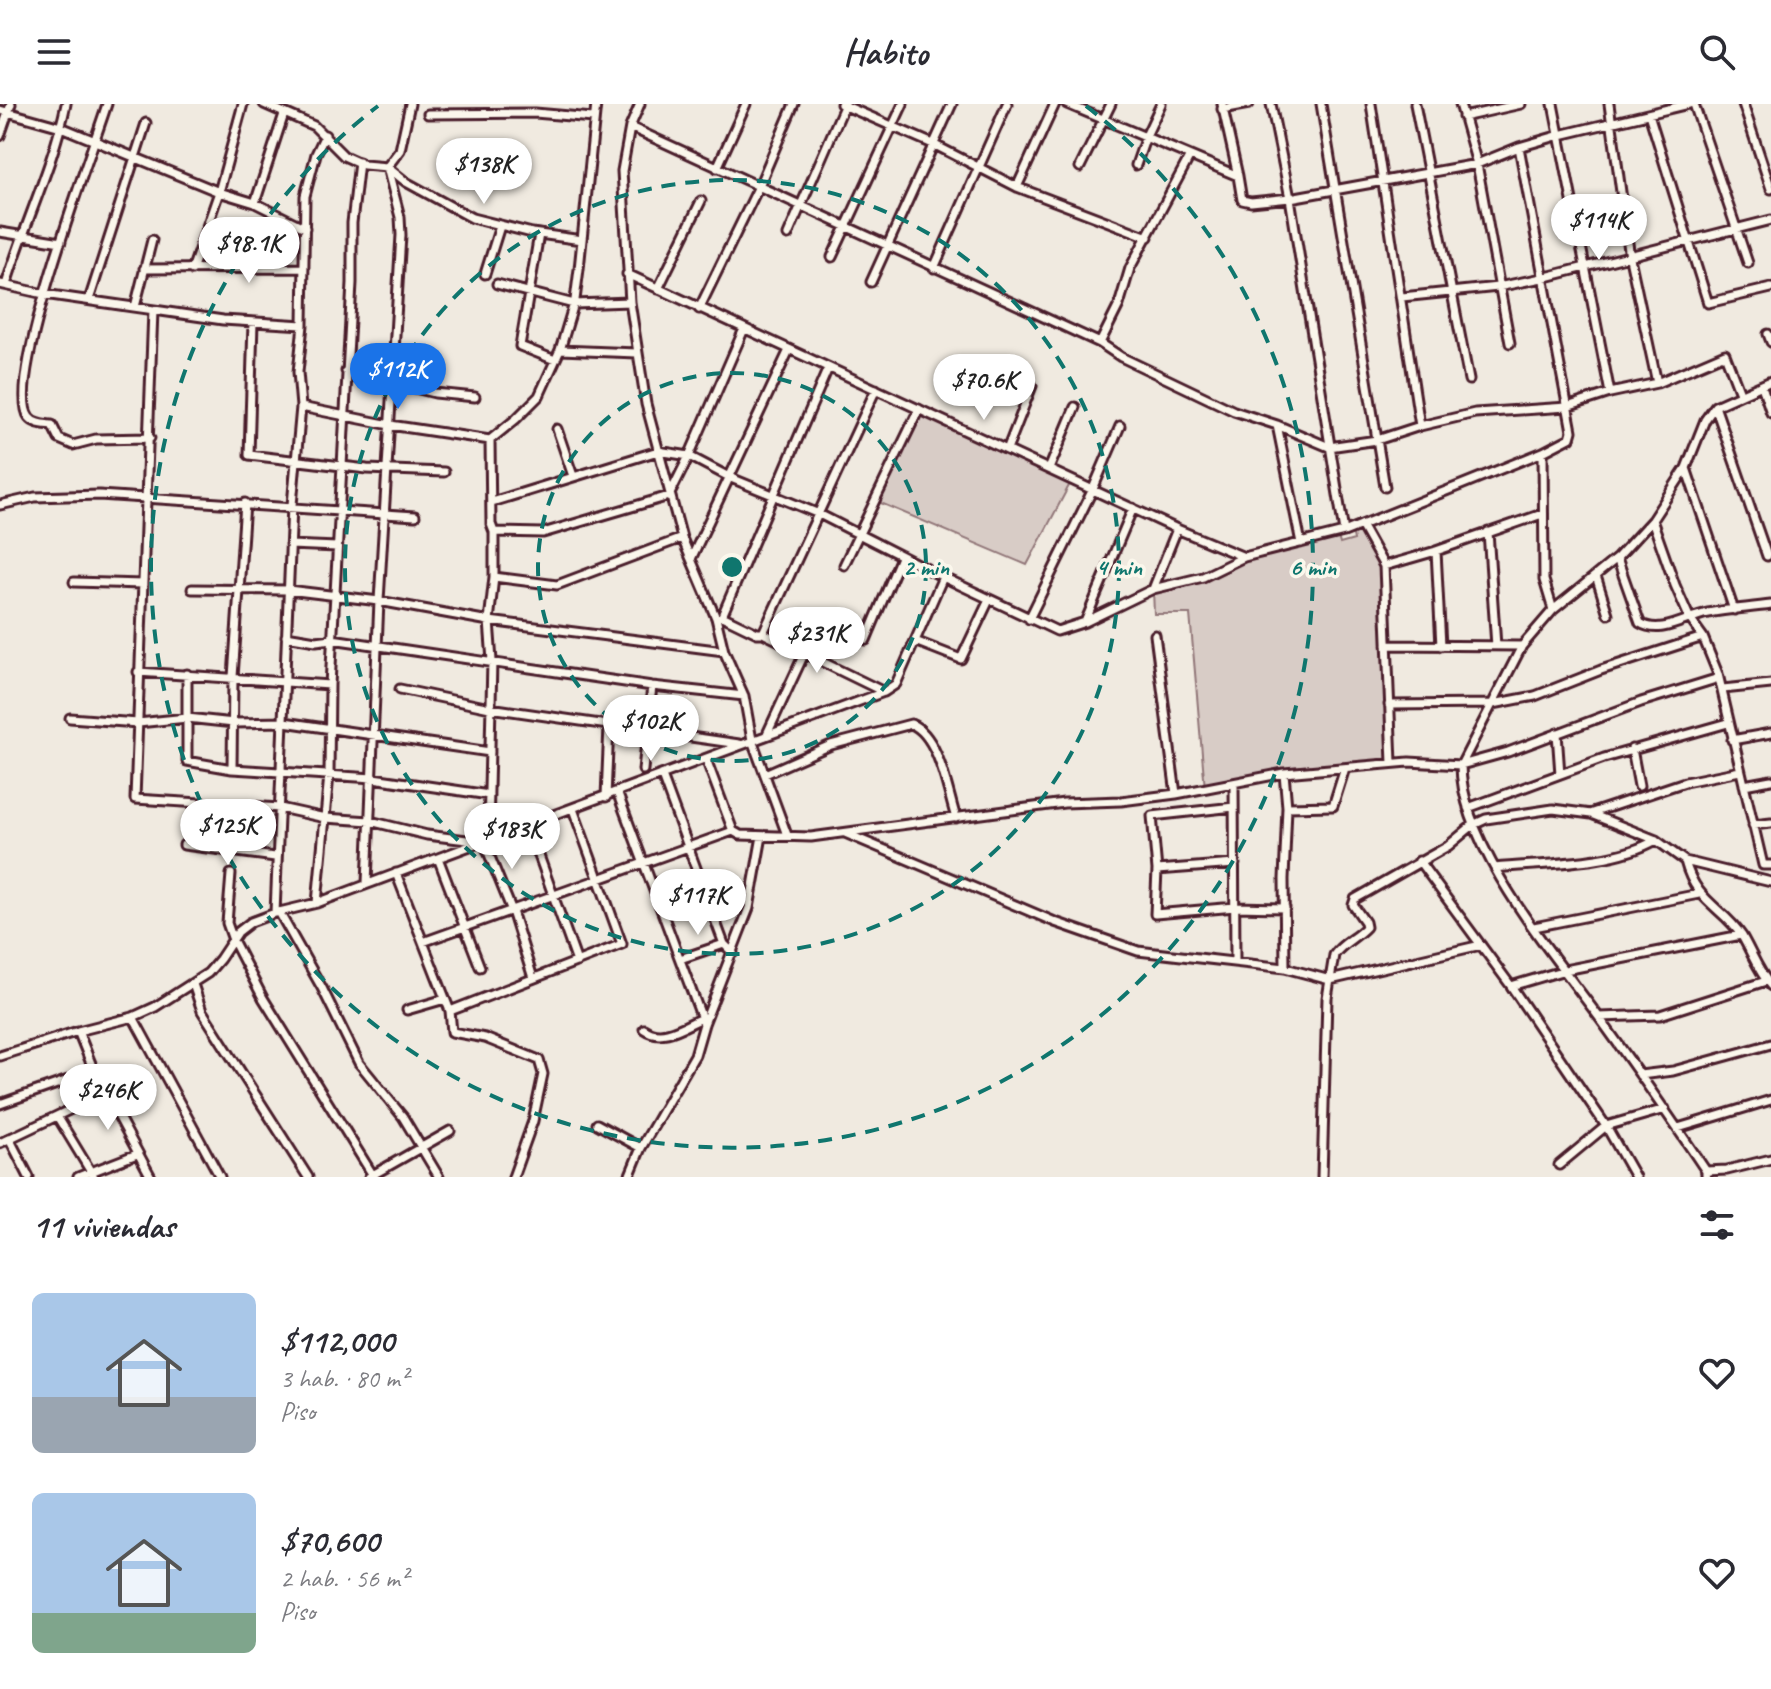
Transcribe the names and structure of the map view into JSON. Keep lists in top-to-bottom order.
{
  "page": {
    "header": "Habito",
    "price": [
      "$138K",
      "$114K",
      "$98.1K",
      "$112K",
      "$70.6K",
      "$231K",
      "$102K",
      "$125K",
      "$183K",
      "$117K",
      "$246K"
    ],
    "heading": "11 viviendas",
    "list": [
      {
        "name": "$112,000",
        "note": "3 hab. · 80 m² · Piso"
      },
      {
        "name": "$70,600",
        "note": "2 hab. · 56 m² · Piso"
      }
    ]
  },
  "rings": ["2 min", "4 min", "6 min"]
}
